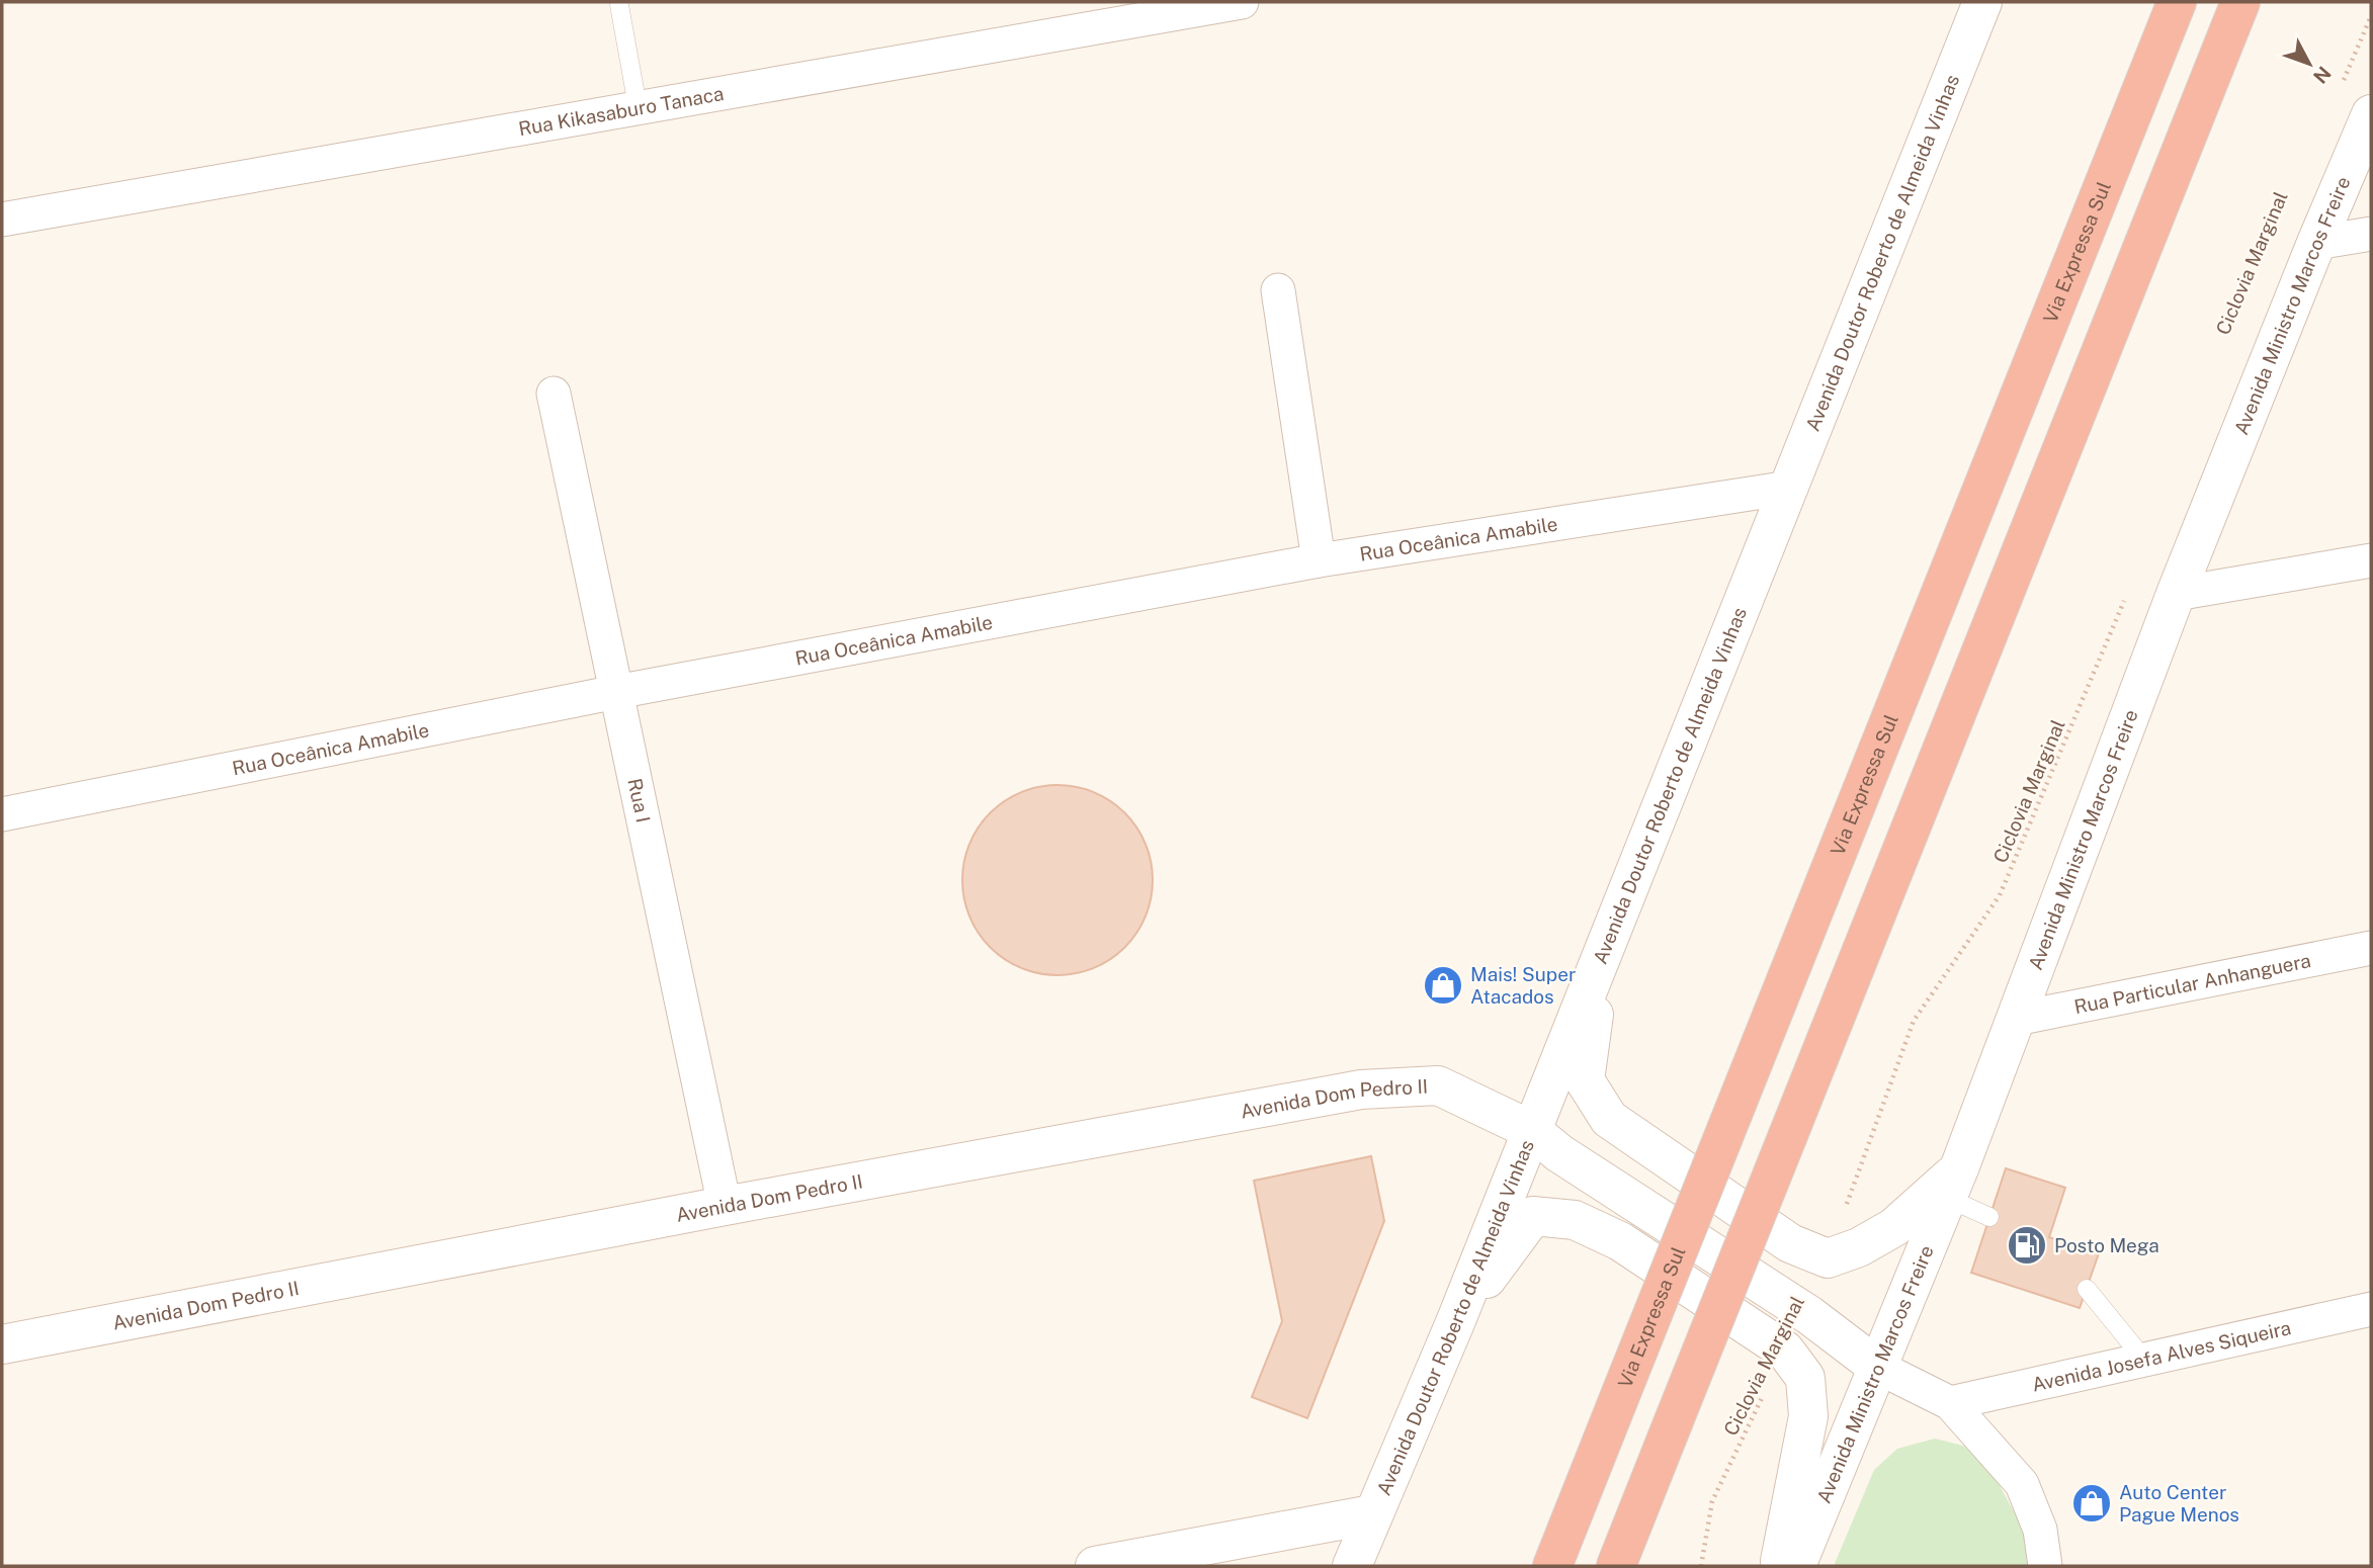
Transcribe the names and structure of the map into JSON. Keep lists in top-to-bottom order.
{
  "streets": {
    "highway": ["Via Expressa Sul"],
    "main road": ["Avenida Doutor Roberto de Almeida Vinhas", "Avenida Ministro Marcos Freire", "Avenida Dom Pedro II"],
    "street": [
      "Rua Kikasaburo Tanaca",
      "Rua Oceânica Amabile",
      "Rua I",
      "Rua Particular Anhanguera",
      "Avenida Josefa Alves Siqueira"
    ],
    "path": ["Ciclovia Marginal"]
  },
  "crossings": [
    ["Avenida Doutor Roberto de Almeida Vinhas", "Rua Oceânica Amabile"],
    ["Avenida Doutor Roberto de Almeida Vinhas", "Avenida Dom Pedro II"],
    ["Avenida Ministro Marcos Freire", "Rua Particular Anhanguera"],
    ["Avenida Ministro Marcos Freire", "Avenida Dom Pedro II"],
    ["Rua Oceânica Amabile", "Rua I"],
    ["Rua I", "Avenida Dom Pedro II"]
  ],
  "places": {
    "shop": ["Mais! Super Atacados", "Auto Center Pague Menos"],
    "fuel station": ["Posto Mega"]
  },
  "north": "bottom right"
}
